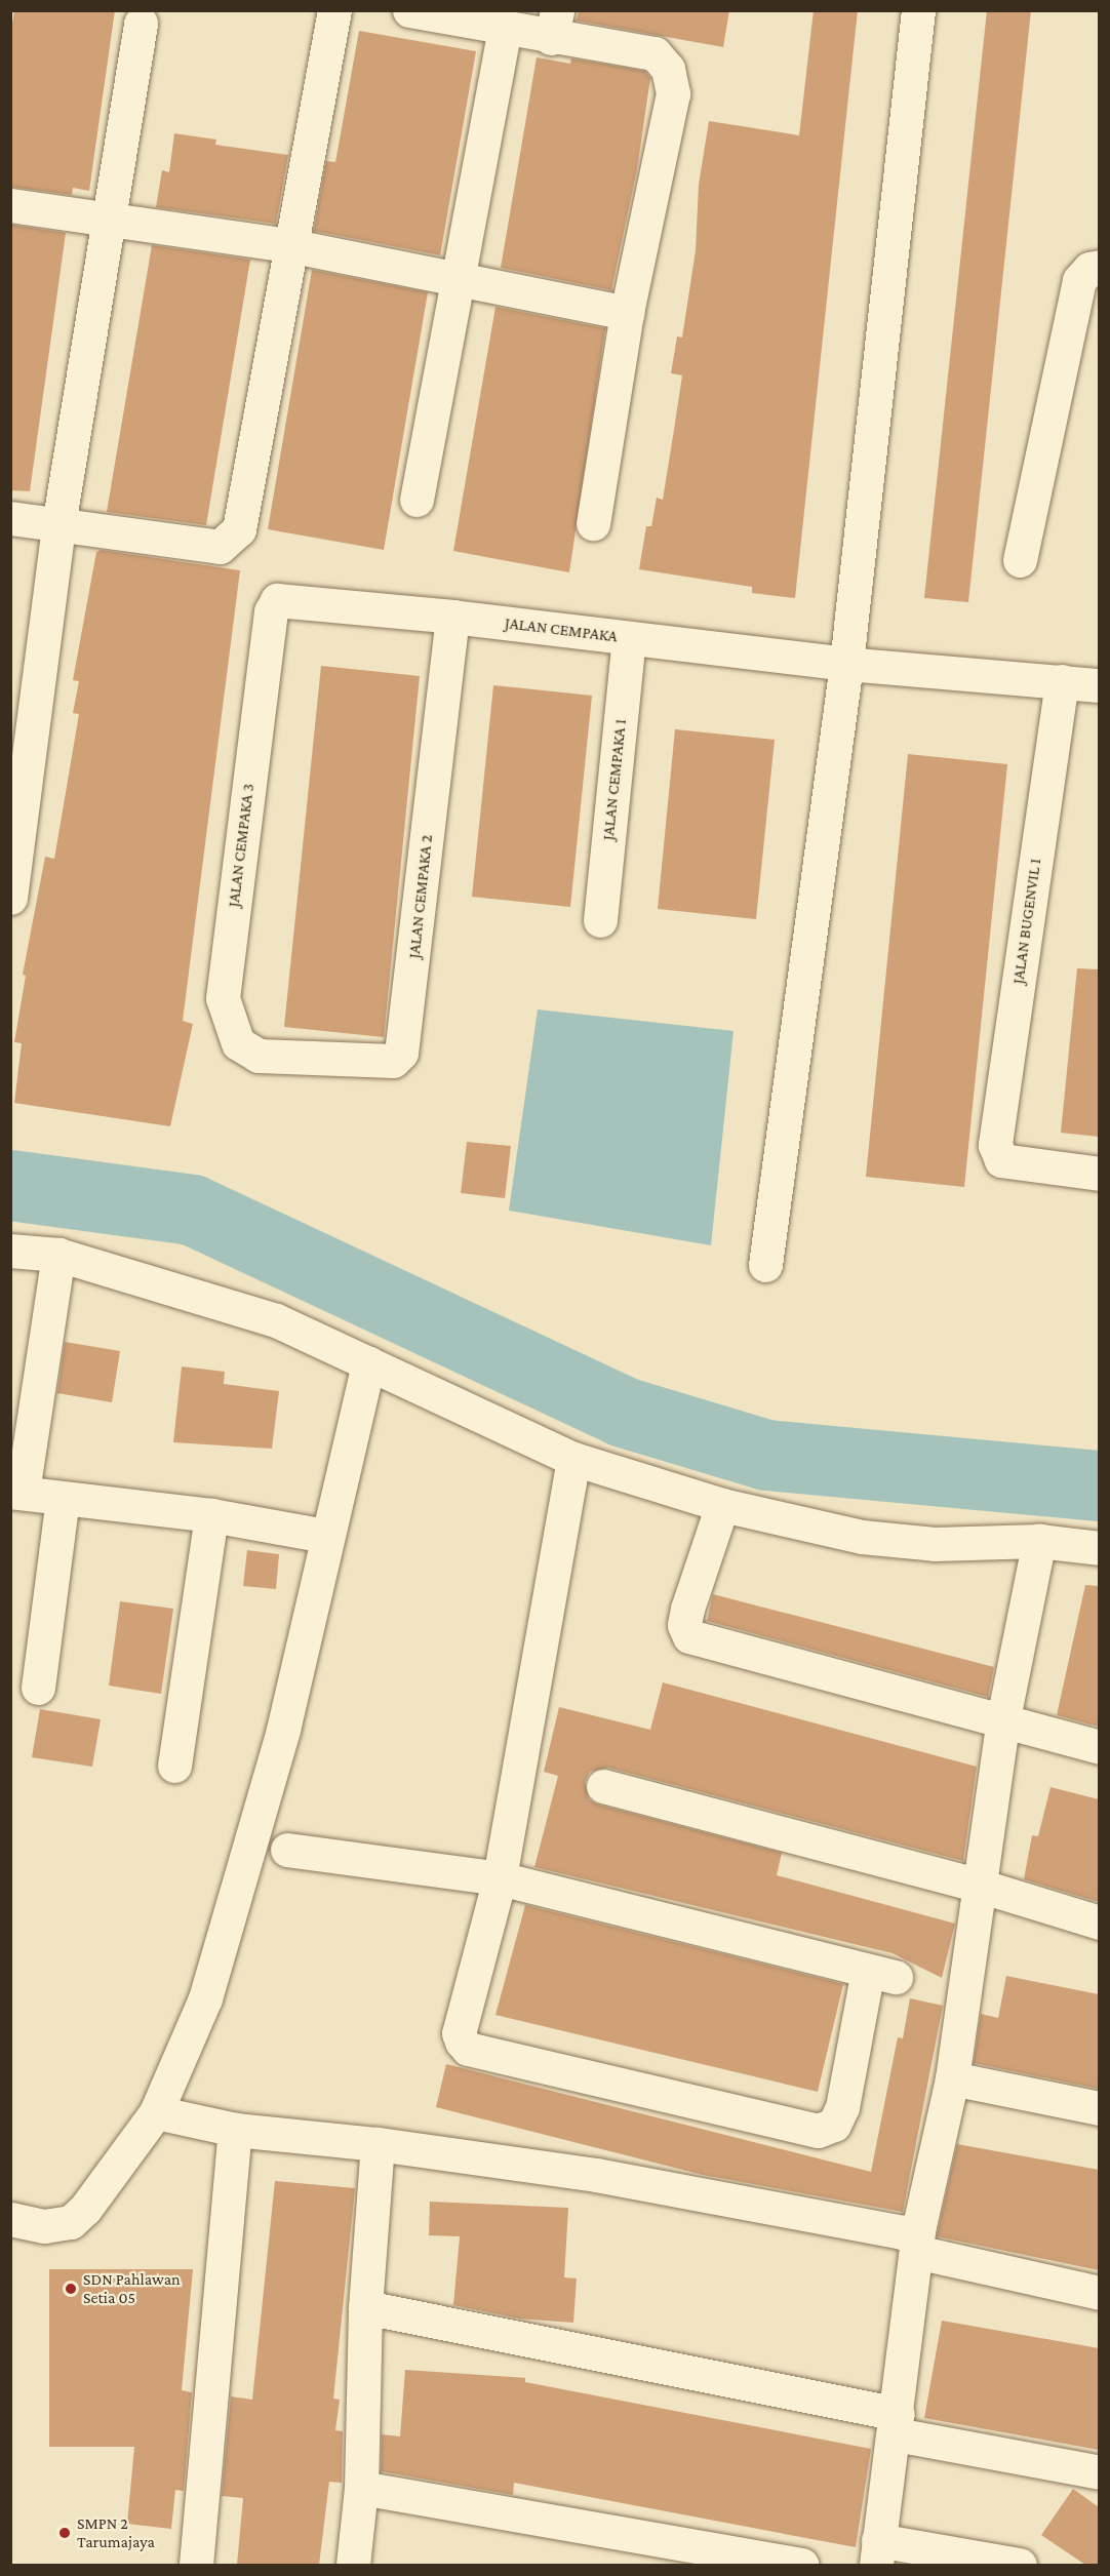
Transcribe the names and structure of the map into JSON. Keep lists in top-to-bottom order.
{
  "streets": {
    "street": [
      "JALAN CEMPAKA",
      "JALAN CEMPAKA 1",
      "JALAN CEMPAKA 3",
      "JALAN CEMPAKA 2",
      "JALAN BUGENVIL 1"
    ]
  },
  "crossings": [
    ["JALAN CEMPAKA", "JALAN CEMPAKA 1"],
    ["JALAN CEMPAKA", "JALAN CEMPAKA 3"],
    ["JALAN CEMPAKA", "JALAN CEMPAKA 2"],
    ["JALAN CEMPAKA", "JALAN BUGENVIL 1"],
    ["JALAN CEMPAKA 3", "JALAN CEMPAKA 2"]
  ],
  "places": ["SDN Pahlawan Setia 05", "SMPN 2 Tarumajaya"]
}
